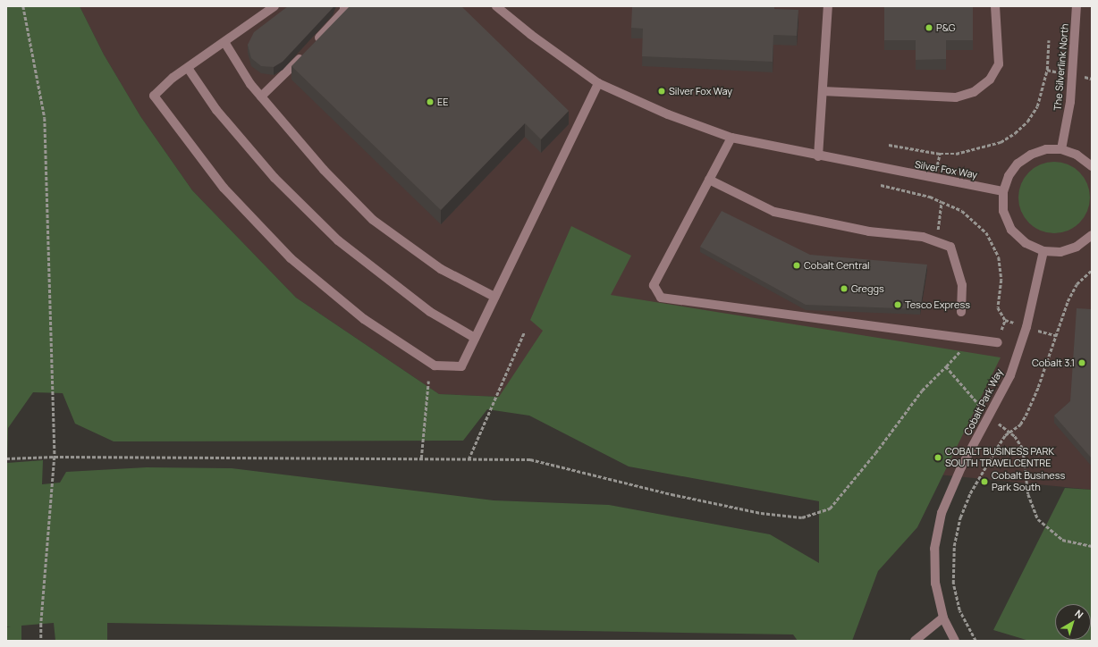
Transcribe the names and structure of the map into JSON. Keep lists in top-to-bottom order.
{
  "streets": {
    "street": ["The Silverlink North", "Silver Fox Way", "Cobalt Park Way"]
  },
  "places": [
    "P&G",
    "Silver Fox Way",
    "EE",
    "Cobalt Central",
    "Greggs",
    "Tesco Express",
    "Cobalt 3.1",
    "COBALT BUSINESS PARK SOUTH TRAVELCENTRE",
    "Cobalt Business Park South"
  ],
  "north": "top right"
}
